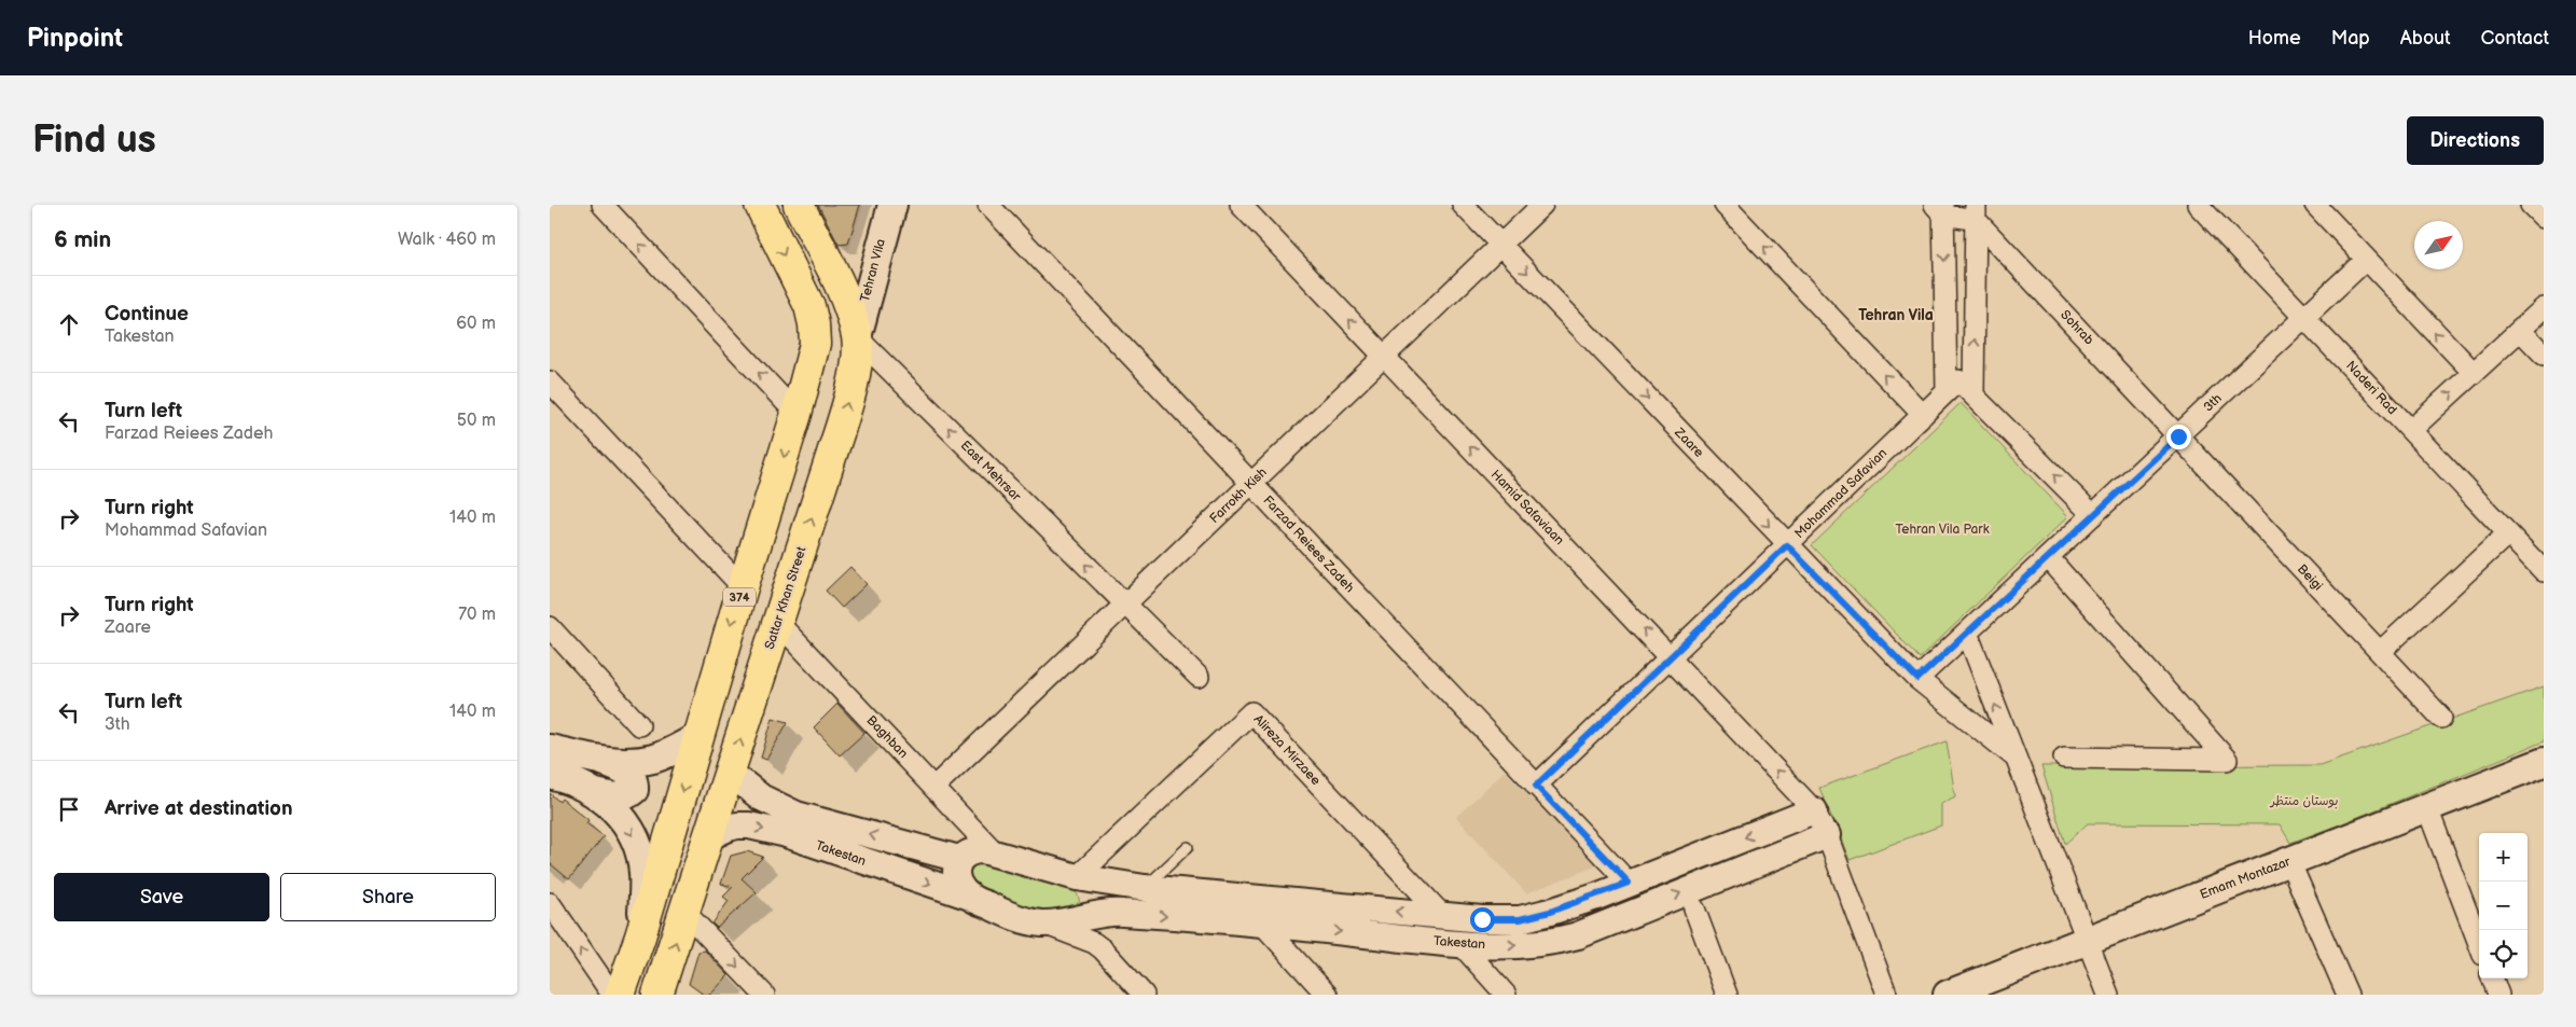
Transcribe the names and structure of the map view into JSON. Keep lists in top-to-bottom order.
{
  "streets": {
    "main road": [
      "Tehran Vila",
      "374",
      "Sattar Khan Street",
      "Emam Montazar"
    ],
    "street": [
      "Sohrab",
      "Naderi Rad",
      "3th",
      "Zaare",
      "East Mehrsar",
      "Mohammad Safavian",
      "Farrokh Kish",
      "Hamid Safaviaan",
      "Farzad Reiees Zadeh",
      "Beigi",
      "Baghban",
      "Alireza Mirzaee",
      "Takestan"
    ]
  },
  "crossings": [
    ["Tehran Vila", "East Mehrsar"],
    ["Tehran Vila", "Sattar Khan Street"],
    ["Sohrab", "3th"],
    ["Sohrab", "Beigi"],
    ["Naderi Rad", "3th"],
    ["3th", "Zaare"],
    ["3th", "Beigi"],
    ["Zaare", "Mohammad Safavian"],
    ["Zaare", "Farrokh Kish"],
    ["East Mehrsar", "Farrokh Kish"],
    ["East Mehrsar", "Sattar Khan Street"],
    ["Mohammad Safavian", "Hamid Safaviaan"],
    ["Mohammad Safavian", "Farzad Reiees Zadeh"],
    ["Farrokh Kish", "Hamid Safaviaan"],
    ["Farrokh Kish", "Farzad Reiees Zadeh"],
    ["Farrokh Kish", "Baghban"],
    ["Hamid Safaviaan", "Takestan"],
    ["Farzad Reiees Zadeh", "Takestan"],
    ["Sattar Khan Street", "Baghban"],
    ["Sattar Khan Street", "Takestan"],
    ["Baghban", "Takestan"],
    ["Alireza Mirzaee", "Takestan"]
  ],
  "one_way": ["Zaare", "East Mehrsar", "Hamid Safaviaan"],
  "districts": ["Tehran Vila"],
  "parks": ["Tehran Vila Park", "بوستان منتظر"],
  "north": "top right",
  "page": {
    "header": "Pinpoint",
    "nav": [
      "Home",
      "Map",
      "About",
      "Contact"
    ],
    "buttons": [
      "Directions",
      ["Save", "Share"]
    ],
    "title": "Find us",
    "heading": ["6 min", "Walk · 460 m"],
    "list": [
      ["Continue", "Takestan", "60 m"],
      ["Turn left", "Farzad Reiees Zadeh", "50 m"],
      ["Turn right", "Mohammad Safavian", "140 m"],
      ["Turn right", "Zaare", "70 m"],
      ["Turn left", "3th", "140 m"],
      "Arrive at destination"
    ],
    "map_buttons": ["+", "−"]
  }
}
